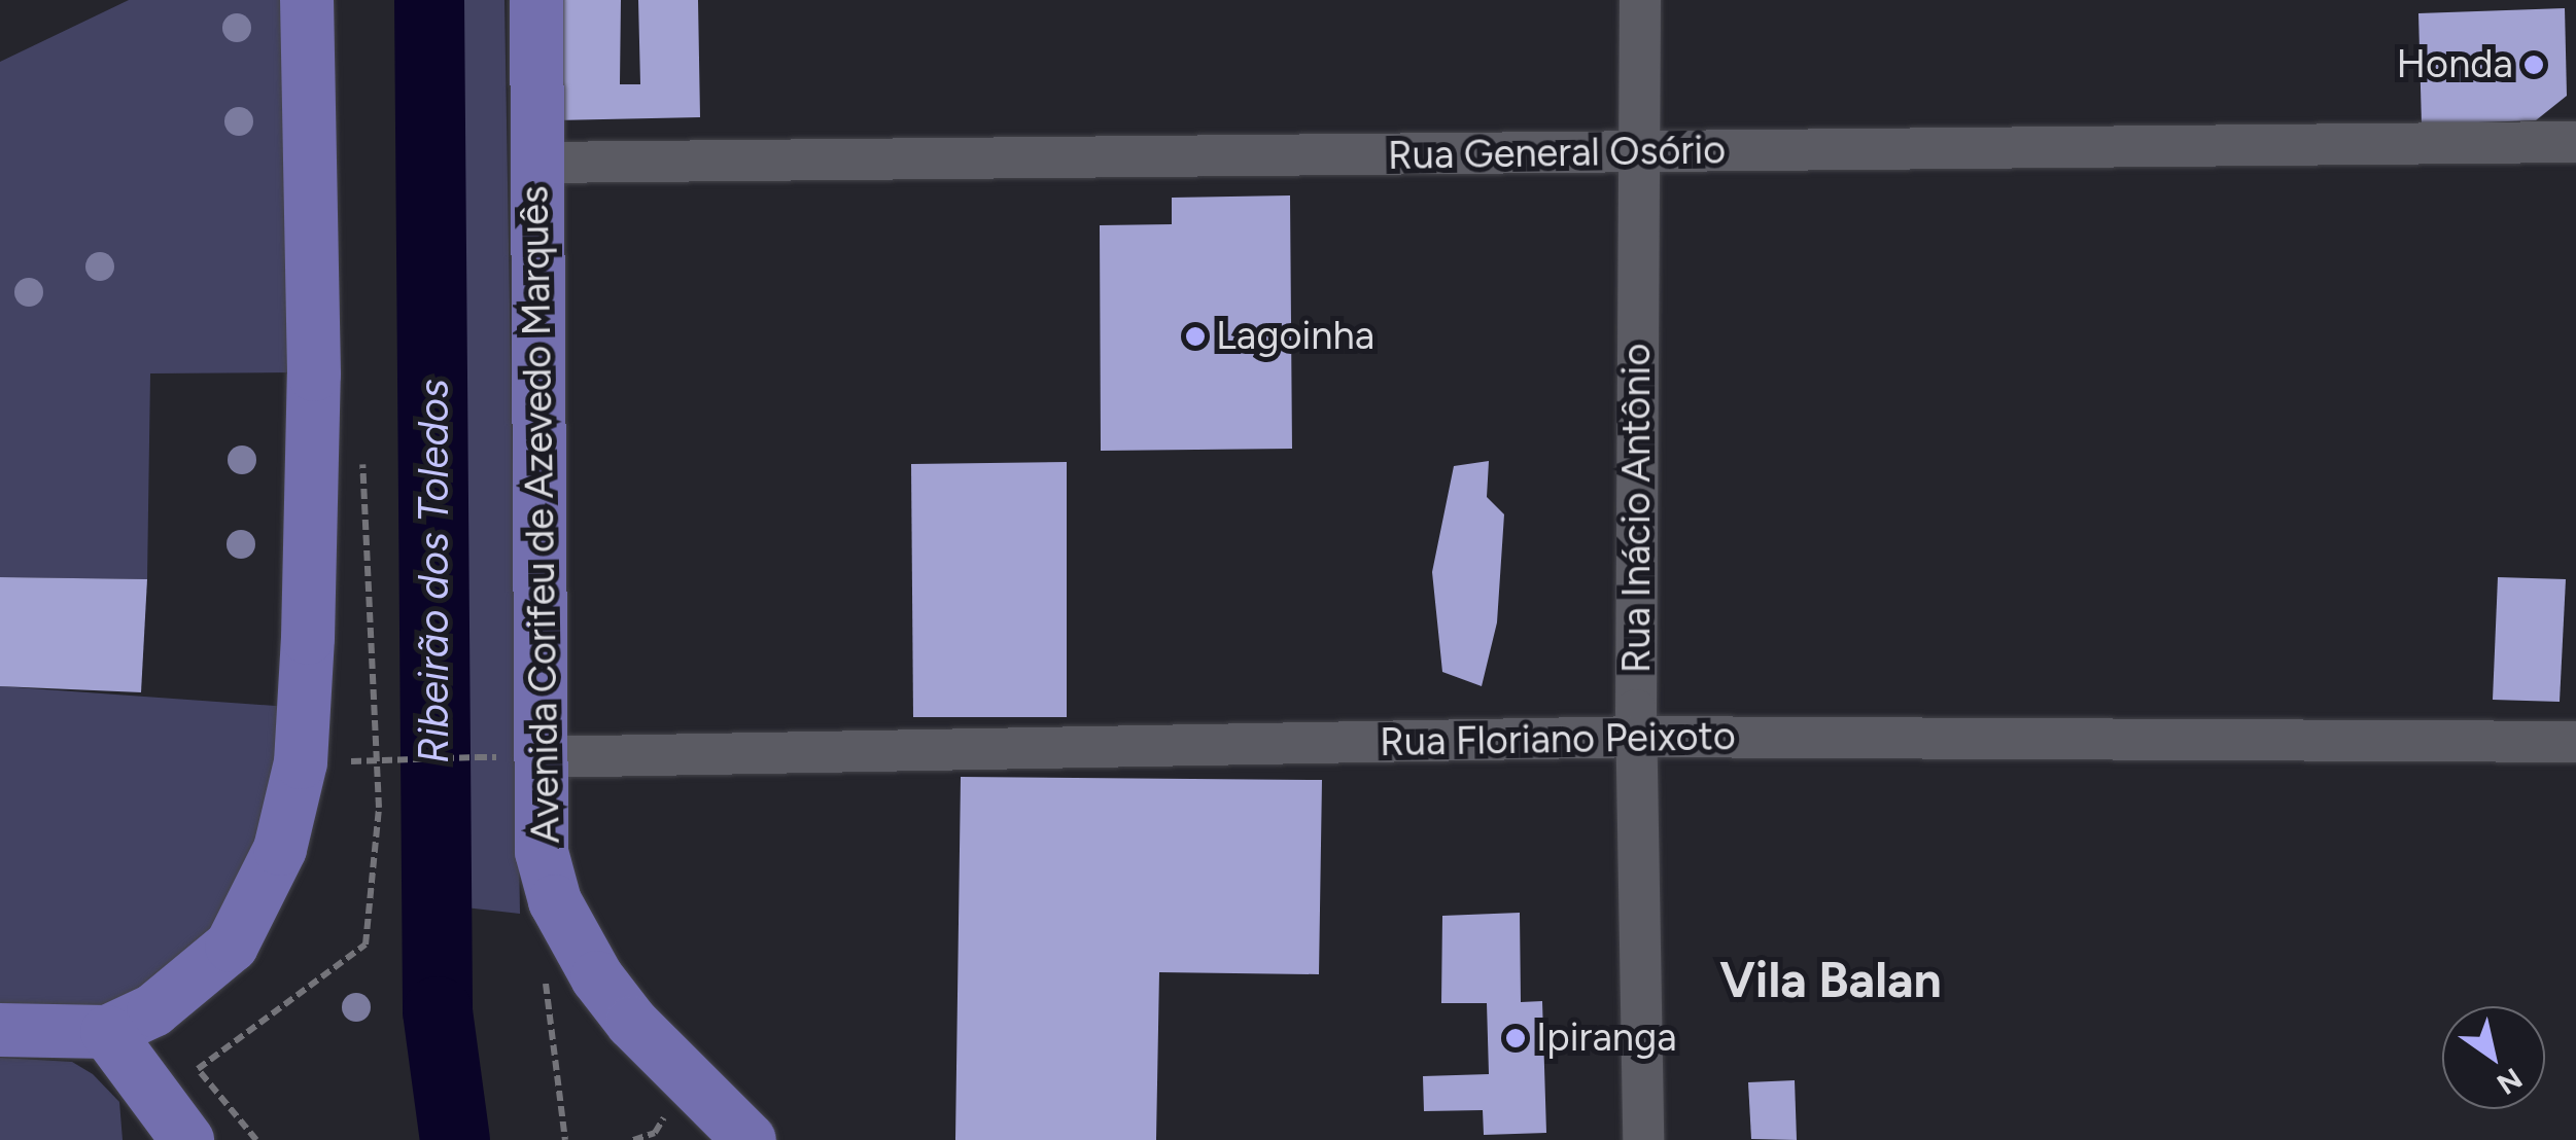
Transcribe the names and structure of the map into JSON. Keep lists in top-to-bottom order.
{
  "streets": {
    "main road": ["Avenida Corifeu de Azevedo Marquês"],
    "street": ["Rua General Osório", "Rua Inácio Antônio", "Rua Floriano Peixoto"]
  },
  "crossings": [
    ["Rua General Osório", "Rua Inácio Antônio"],
    ["Rua General Osório", "Avenida Corifeu de Azevedo Marquês"],
    ["Rua Inácio Antônio", "Rua Floriano Peixoto"],
    ["Avenida Corifeu de Azevedo Marquês", "Rua Floriano Peixoto"]
  ],
  "districts": ["Vila Balan"],
  "water": ["Ribeirão dos Toledos"],
  "places": ["Honda", "Lagoinha", "Ipiranga"],
  "north": "bottom right"
}
